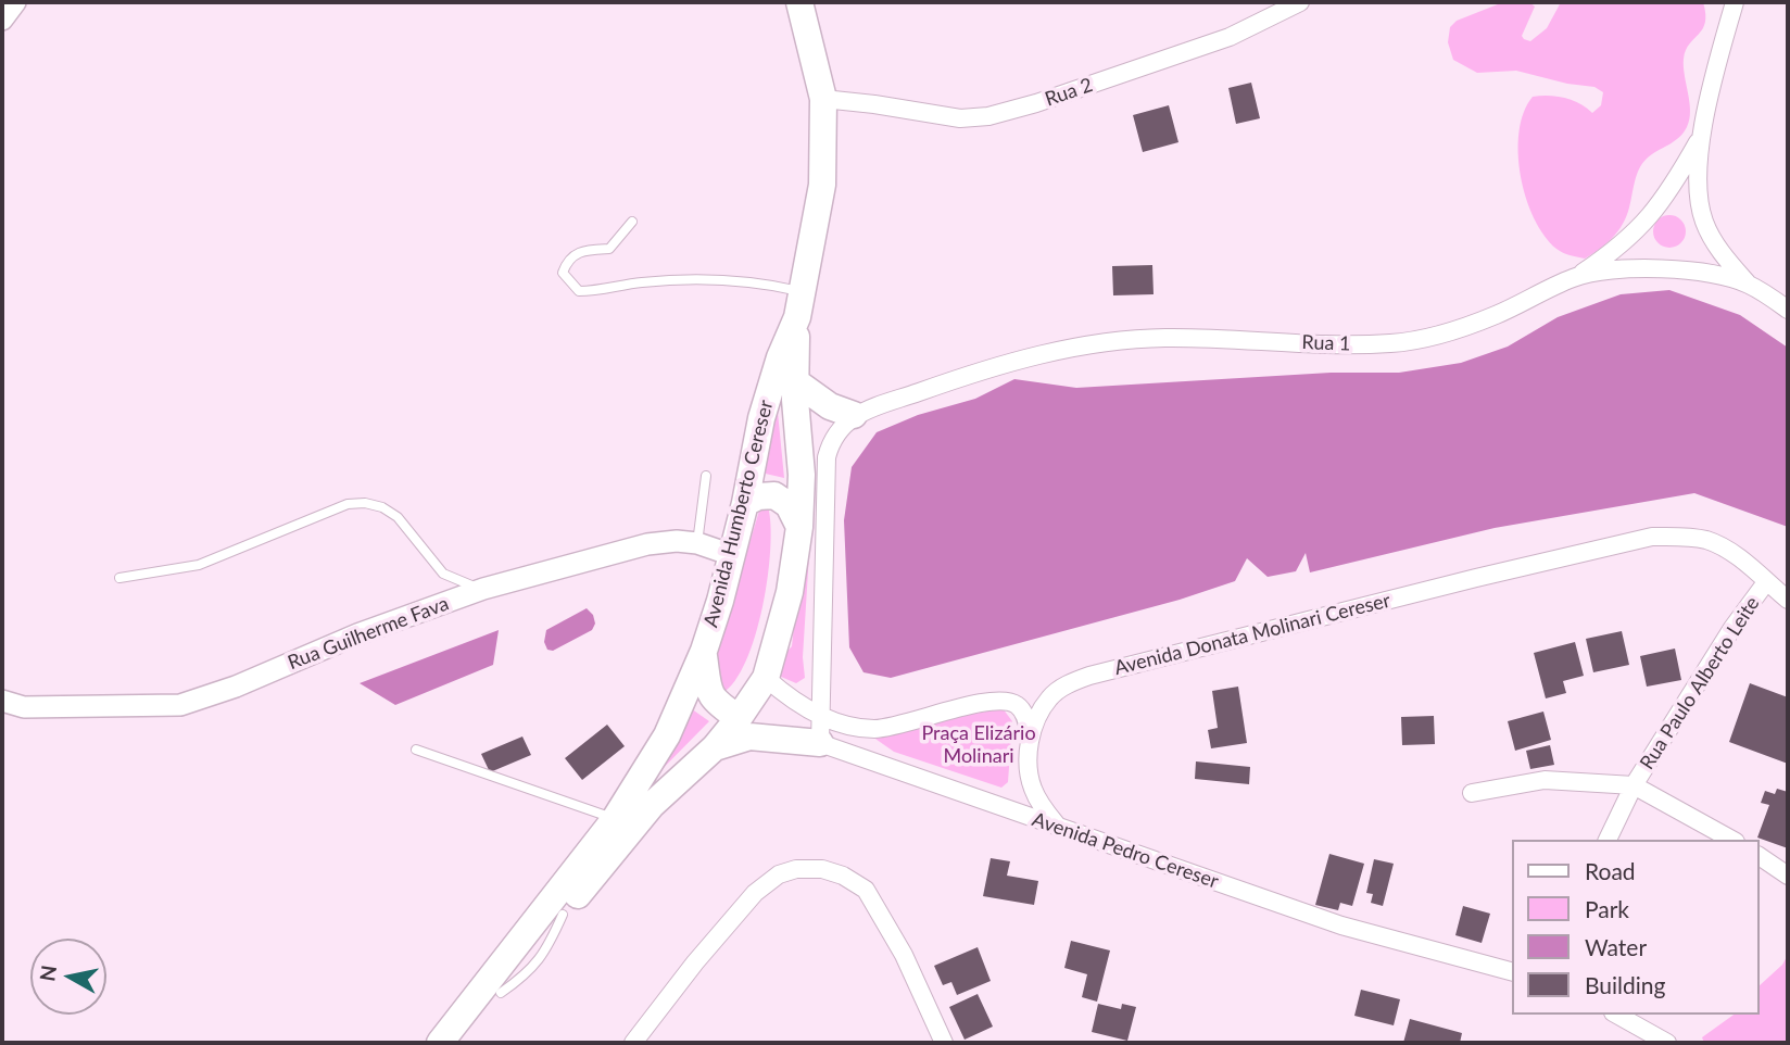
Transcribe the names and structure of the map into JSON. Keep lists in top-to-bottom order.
{
  "streets": {
    "main road": ["Avenida Humberto Cereser"],
    "street": [
      "Rua 2",
      "Rua 1",
      "Rua Guilherme Fava",
      "Avenida Donata Molinari Cereser",
      "Rua Paulo Alberto Leite",
      "Avenida Pedro Cereser"
    ]
  },
  "crossings": [
    ["Rua 2", "Avenida Humberto Cereser"],
    ["Avenida Humberto Cereser", "Rua Guilherme Fava"],
    ["Avenida Humberto Cereser", "Avenida Pedro Cereser"],
    ["Avenida Donata Molinari Cereser", "Rua Paulo Alberto Leite"]
  ],
  "parks": ["Praça Elizário Molinari"],
  "legend": [
    "Road",
    "Park",
    "Water",
    "Building"
  ],
  "north": "left"
}
